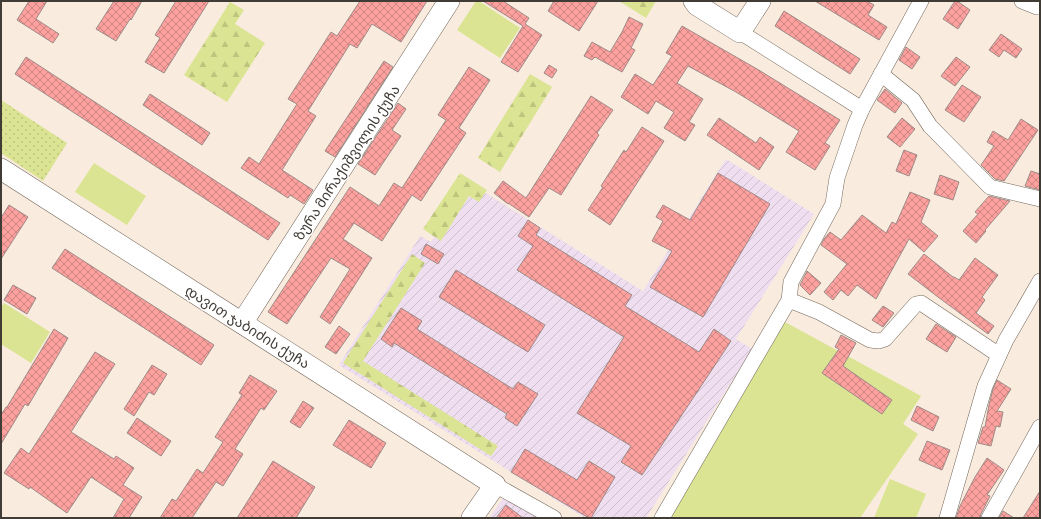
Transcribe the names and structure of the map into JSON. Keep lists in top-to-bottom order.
{
  "streets": {
    "street": ["ზურა მირაქიშვილის ქუჩა", "დავით ჯაბიძის ქუჩა"]
  },
  "crossings": [
    ["ზურა მირაქიშვილის ქუჩა", "დავით ჯაბიძის ქუჩა"]
  ]
}
